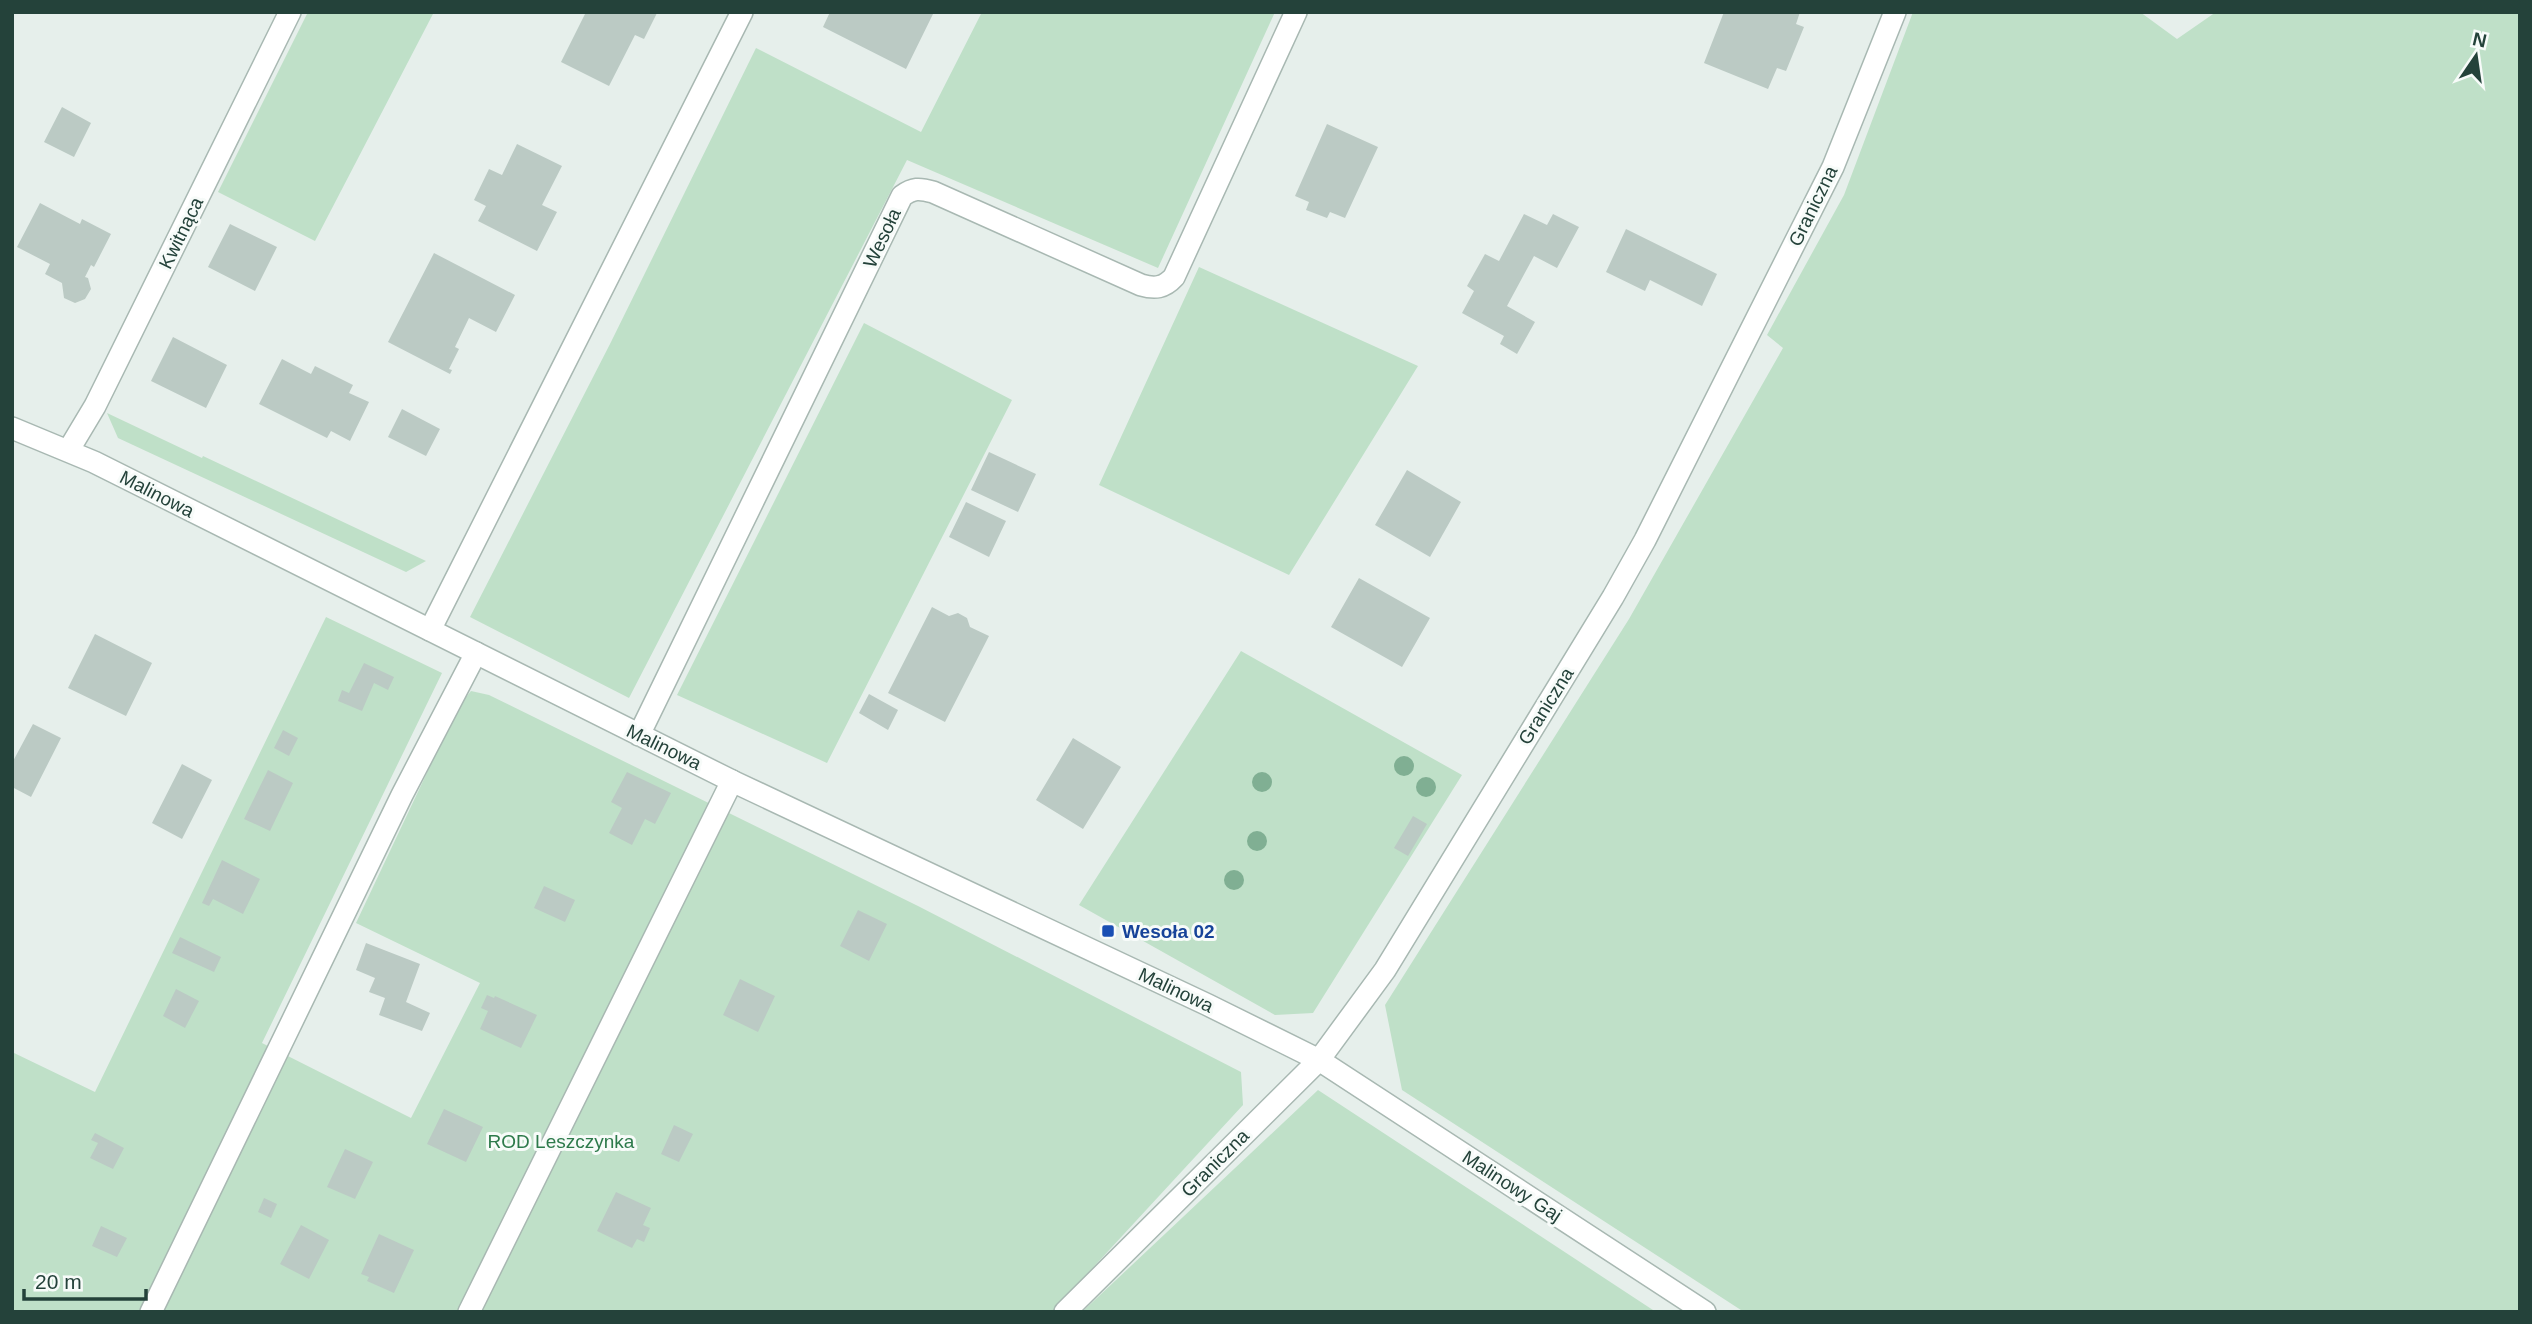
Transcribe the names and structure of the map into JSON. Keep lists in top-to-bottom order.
{
  "streets": {
    "street": [
      "Graniczna",
      "Kwitnąca",
      "Wesoła",
      "Malinowa",
      "Malinowy Gaj"
    ]
  },
  "crossings": [
    ["Graniczna", "Malinowa"],
    ["Graniczna", "Malinowy Gaj"],
    ["Kwitnąca", "Malinowa"],
    ["Wesoła", "Malinowa"],
    ["Malinowa", "Malinowy Gaj"]
  ],
  "parks": ["ROD Leszczynka"],
  "places": {
    "transit": ["Wesoła 02"]
  },
  "scale_bar": "20 m",
  "north": "top"
}
